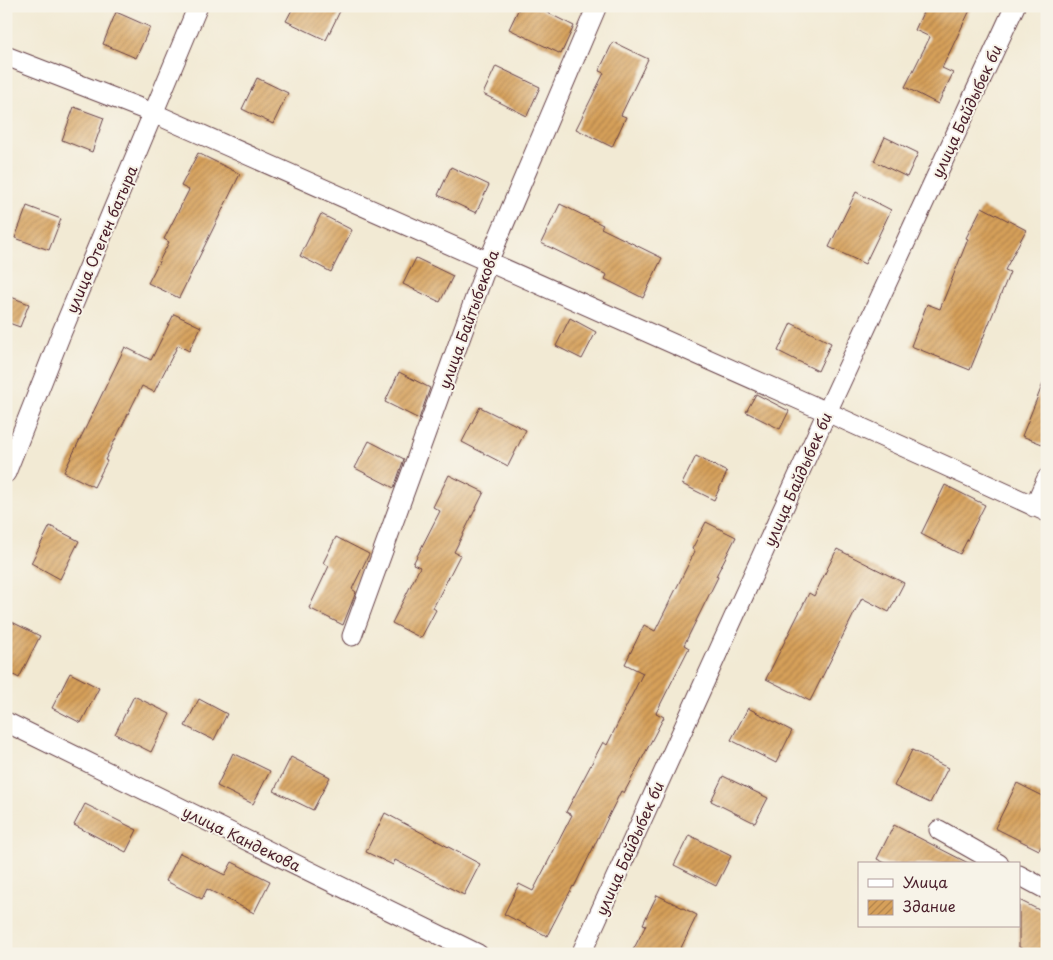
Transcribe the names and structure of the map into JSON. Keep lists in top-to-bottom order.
{
  "streets": {
    "street": [
      "улица Байдыбек би",
      "улица Отеген батыра",
      "улица Байтыбекова",
      "улица Кандекова"
    ]
  },
  "legend": ["Улица", "Здание"]
}
